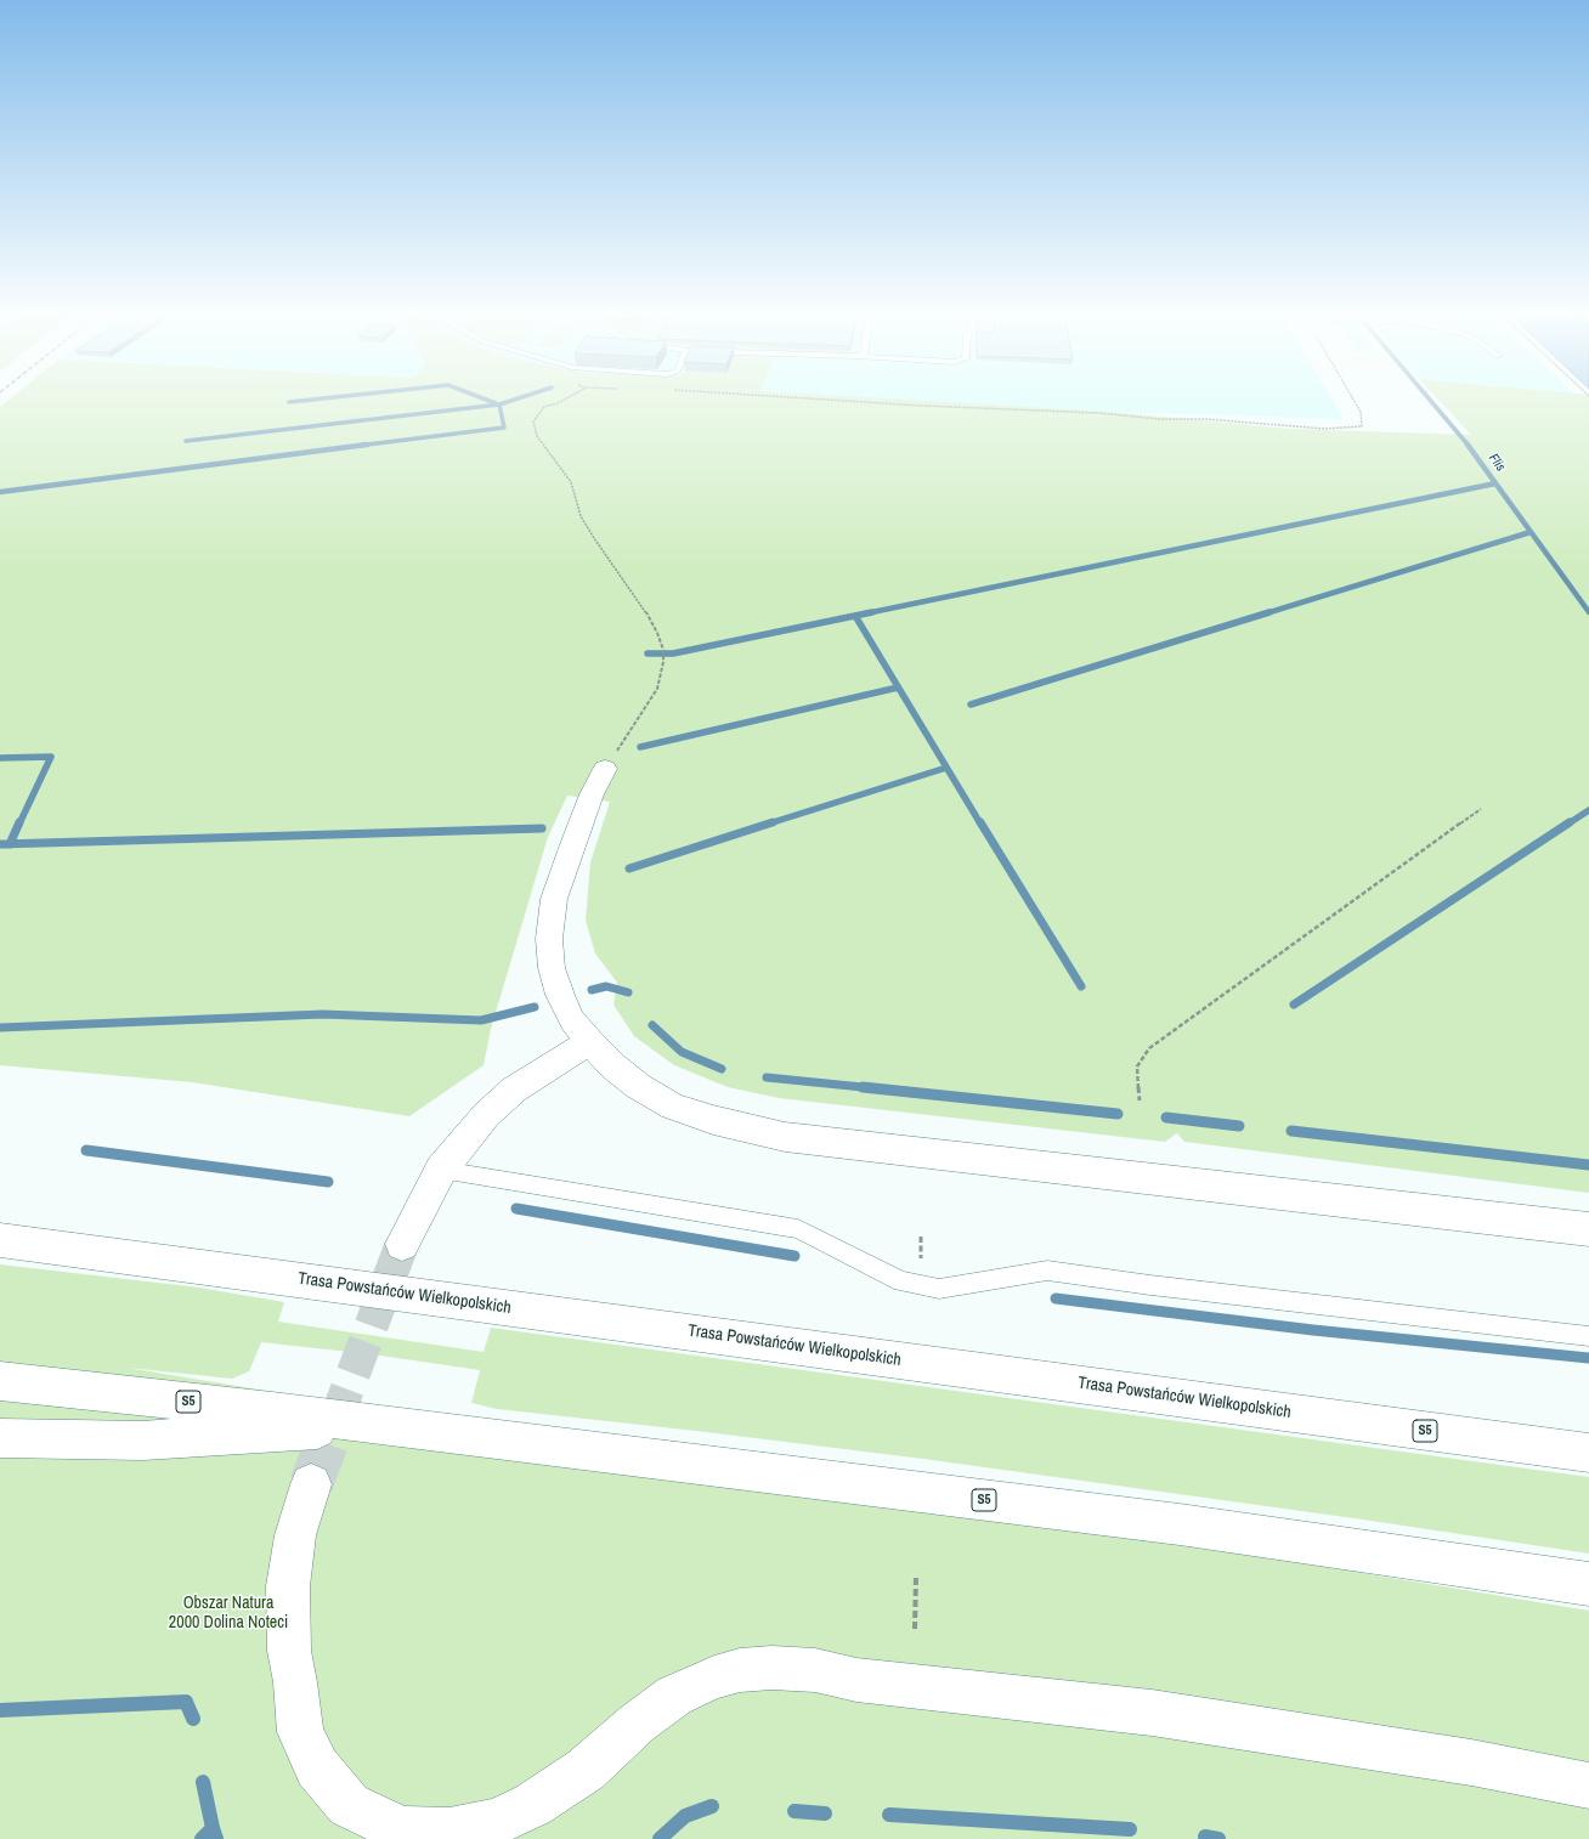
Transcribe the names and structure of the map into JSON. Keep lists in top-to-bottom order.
{
  "streets": {
    "main road": ["Trasa Powstańców Wielkopolskich", "S5"]
  },
  "water": ["Flis"],
  "parks": ["Obszar Natura 2000 Dolina Noteci"]
}
